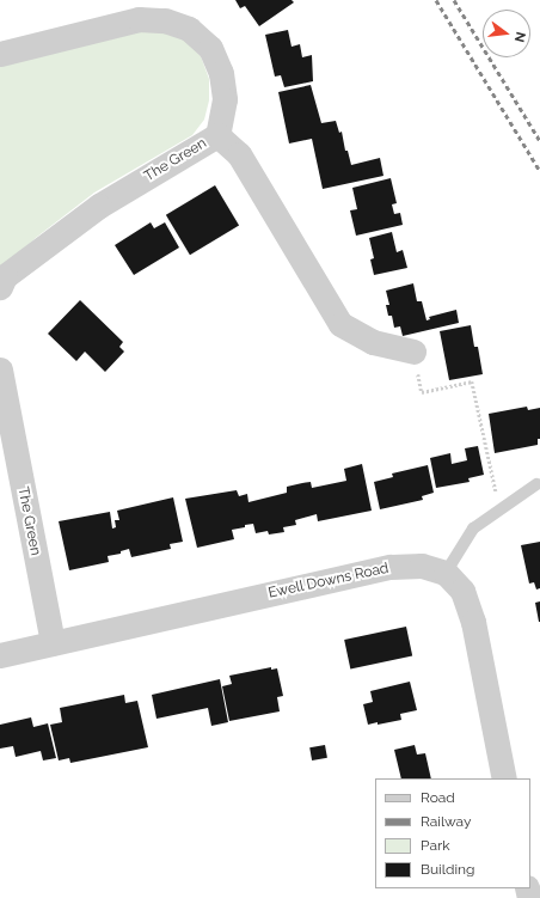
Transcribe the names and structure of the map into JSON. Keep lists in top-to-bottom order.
{
  "streets": {
    "street": ["The Green", "Ewell Downs Road"]
  },
  "crossings": [
    ["The Green", "Ewell Downs Road"]
  ],
  "legend": [
    "Road",
    "Railway",
    "Park",
    "Building"
  ],
  "north": "right"
}
